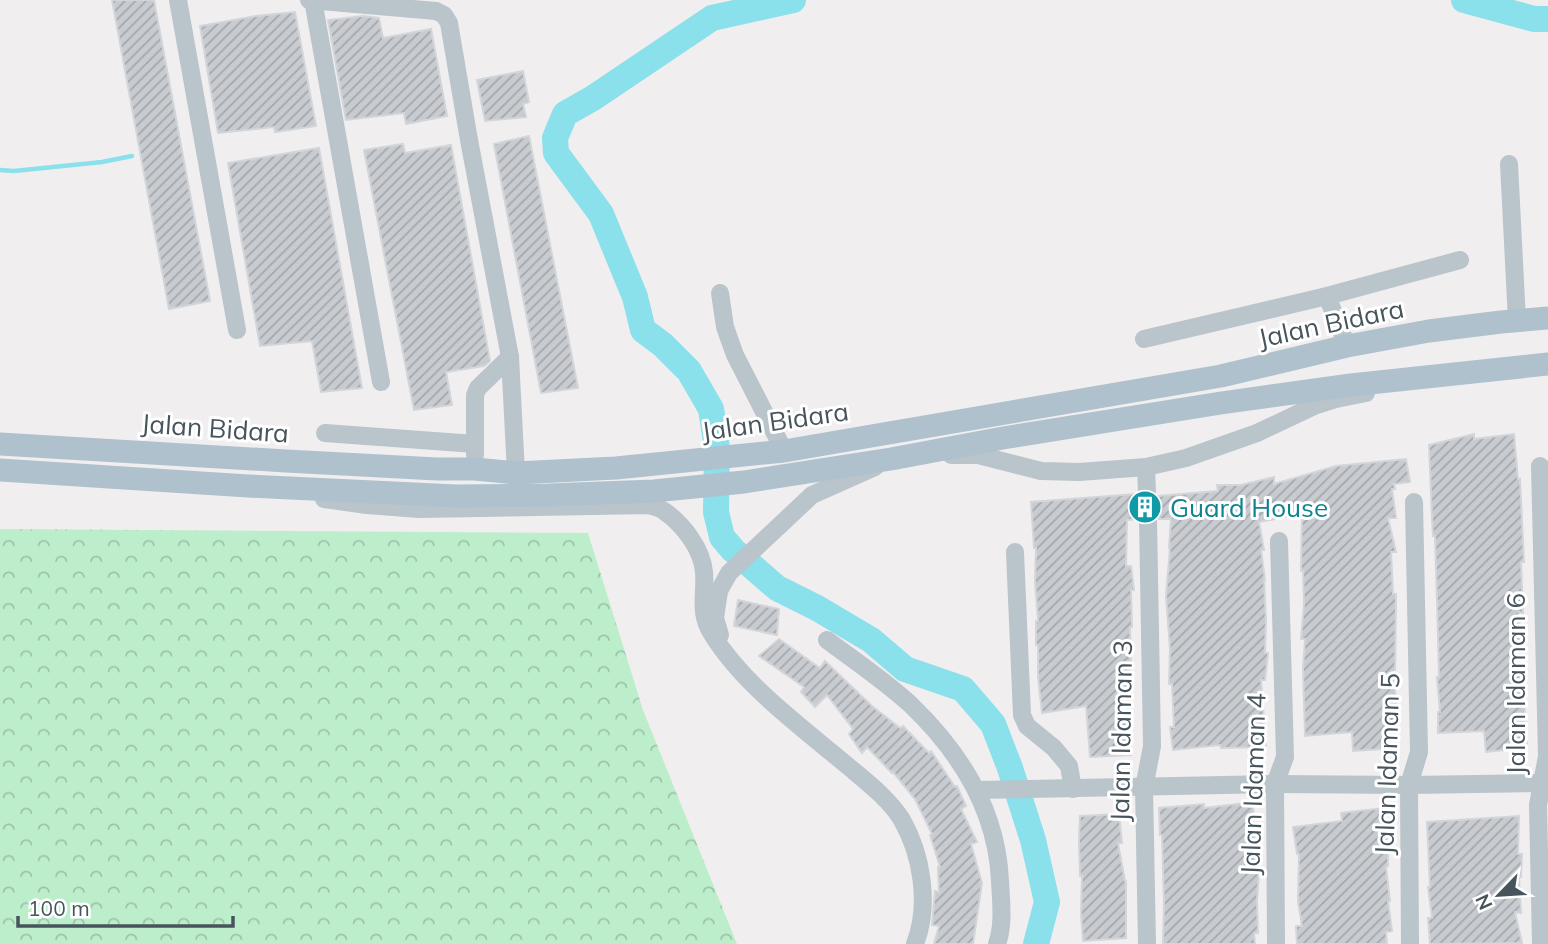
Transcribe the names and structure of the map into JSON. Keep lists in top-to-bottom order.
{
  "streets": {
    "main road": ["Jalan Bidara"],
    "street": [
      "Jalan Idaman 6",
      "Jalan Idaman 3",
      "Jalan Idaman 5",
      "Jalan Idaman 4"
    ]
  },
  "places": {
    "building": ["Guard House"]
  },
  "scale_bar": "100 m",
  "north": "bottom left"
}
